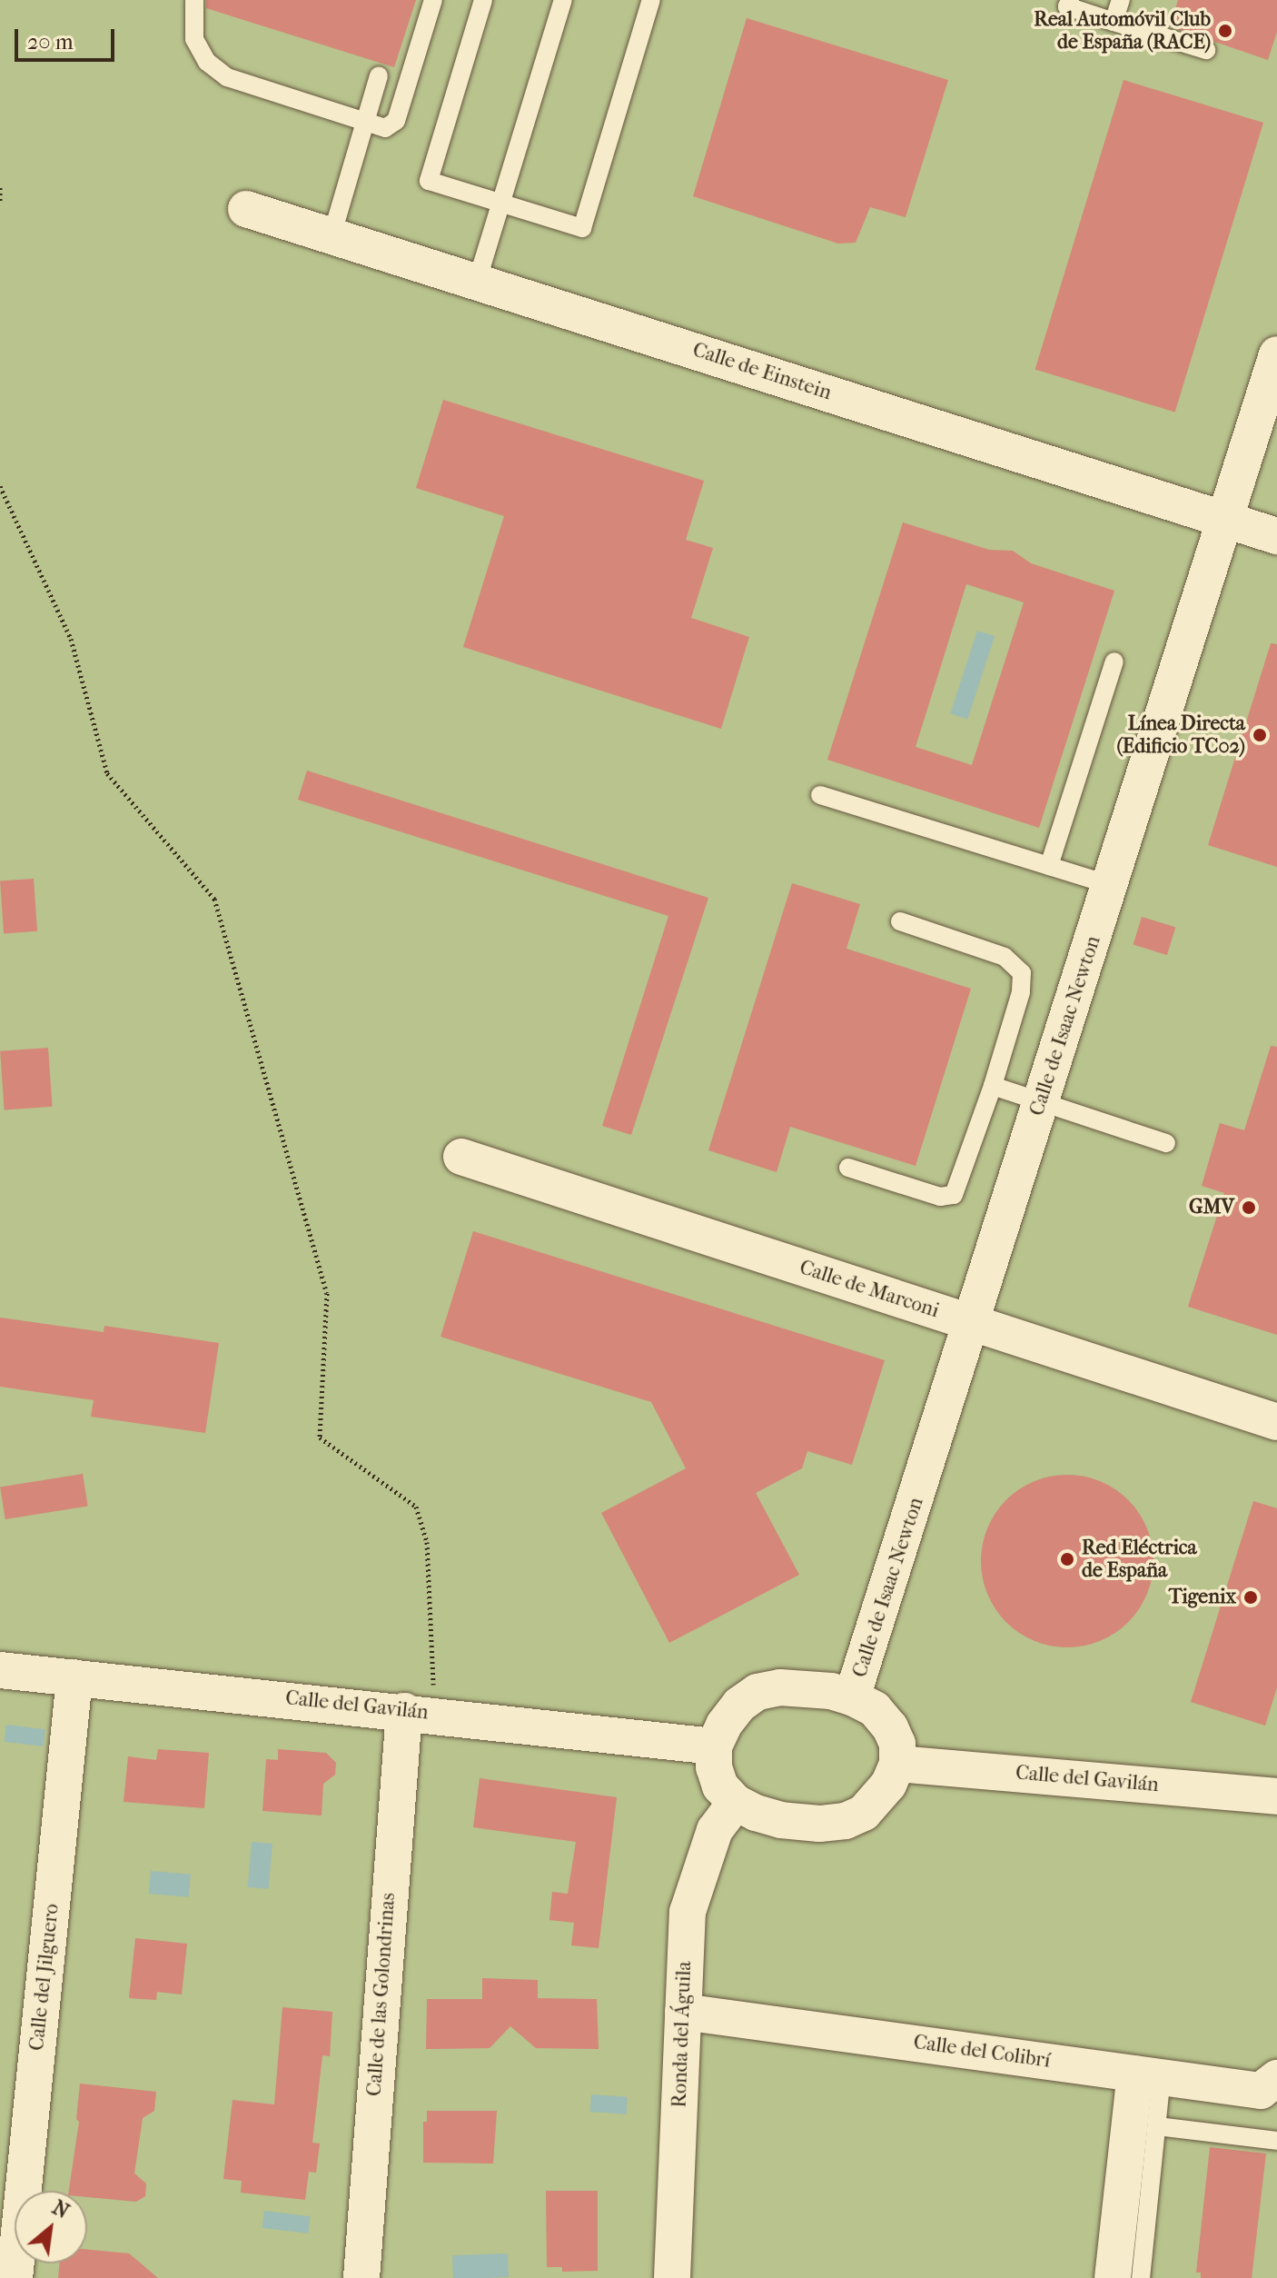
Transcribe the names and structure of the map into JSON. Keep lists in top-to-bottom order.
{
  "streets": {
    "street": [
      "Calle de Einstein",
      "Calle de Isaac Newton",
      "Calle de Marconi",
      "Calle del Gavilán",
      "Calle del Jilguero",
      "Calle de las Golondrinas",
      "Ronda del Águila",
      "Calle del Colibrí"
    ]
  },
  "crossings": [
    ["Calle de Einstein", "Calle de Isaac Newton"],
    ["Calle de Isaac Newton", "Calle de Marconi"],
    ["Calle de Isaac Newton", "Calle del Gavilán"],
    ["Calle de Isaac Newton", "Ronda del Águila"],
    ["Calle del Gavilán", "Calle del Jilguero"],
    ["Calle del Gavilán", "Calle de las Golondrinas"],
    ["Calle del Gavilán", "Ronda del Águila"],
    ["Ronda del Águila", "Calle del Colibrí"]
  ],
  "places": [
    "Real Automóvil Club de España (RACE)",
    "Línea Directa (Edificio TC02)",
    "GMV",
    "Red Eléctrica de España",
    "Tigenix"
  ],
  "scale_bar": "20 m",
  "north": "top right"
}
